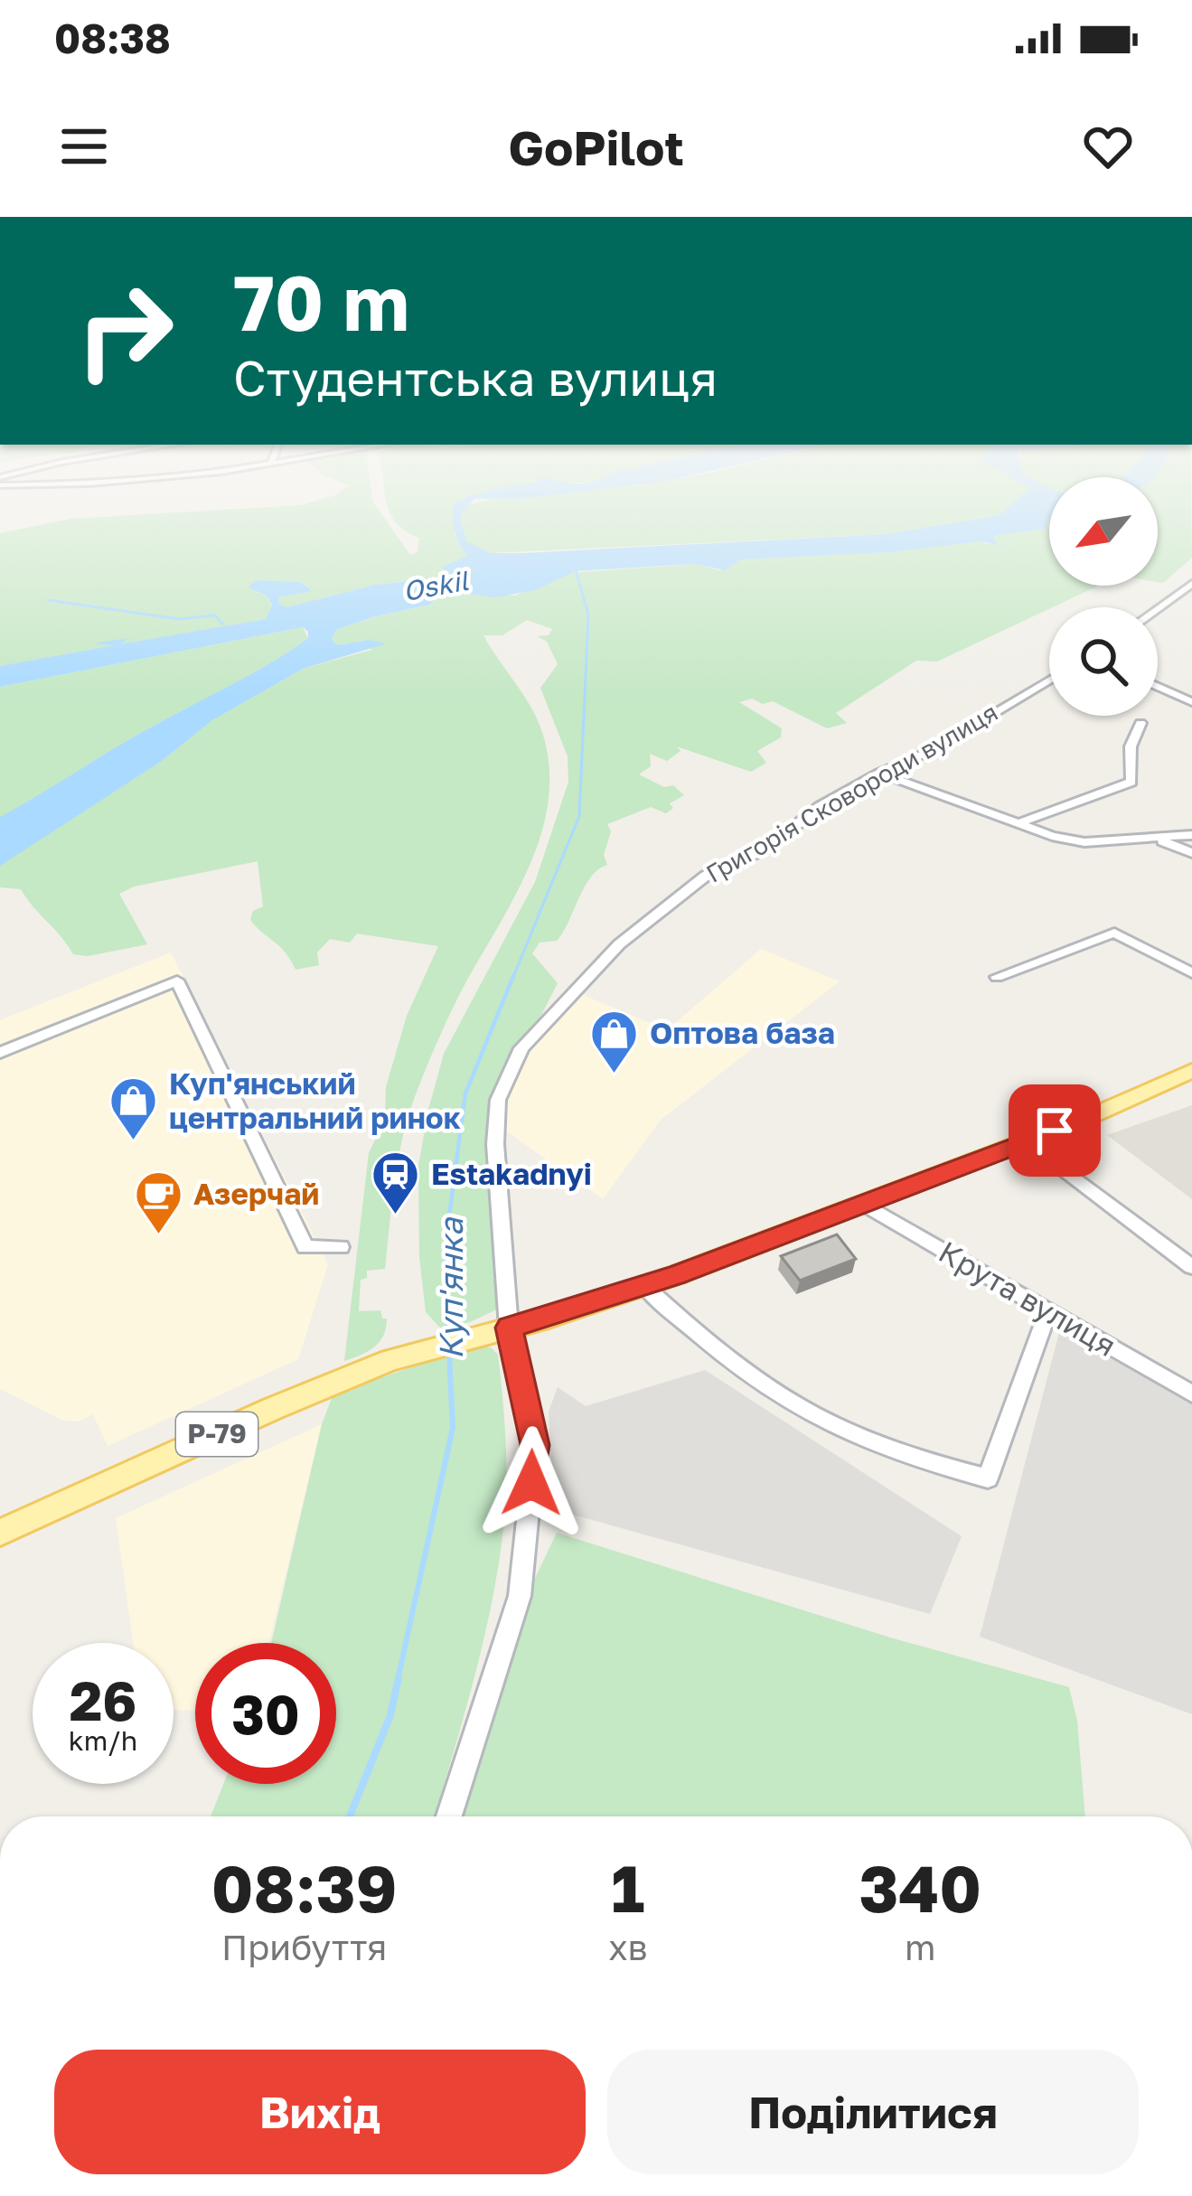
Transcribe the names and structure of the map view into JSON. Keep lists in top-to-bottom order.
{
  "streets": {
    "main road": ["Р-79"],
    "street": ["Григорія Сковороди вулиця", "Крута вулиця"]
  },
  "crossings": [
    ["Григорія Сковороди вулиця", "Р-79"],
    ["Крута вулиця", "Р-79"]
  ],
  "water": ["Oskil", "Куп'янка"],
  "places": {
    "shop": ["Оптова база", "Куп'янський центральний ринок"],
    "station": ["Estakadnyi"],
    "cafe": ["Азерчай"]
  },
  "north": "bottom left",
  "page": {
    "status": "08:38",
    "header": "GoPilot",
    "turn": ["70 m", "Студентська вулиця"],
    "speed": "26 km/h",
    "limit": "30",
    "eta": [
      "08:39",
      "Прибуття",
      "1",
      "хв",
      "340",
      "m"
    ],
    "buttons": ["Вихід", "Поділитися"]
  }
}
